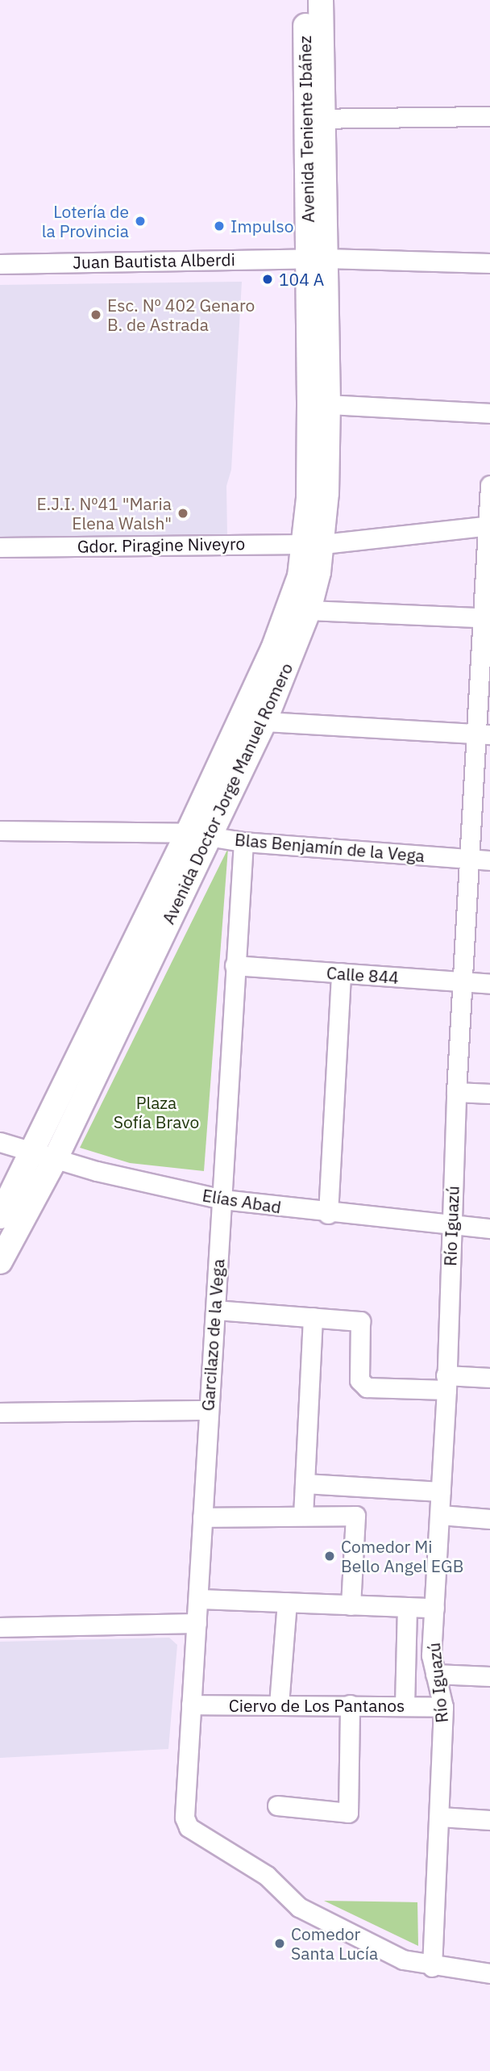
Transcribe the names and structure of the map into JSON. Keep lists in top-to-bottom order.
{
  "streets": {
    "main road": ["Avenida Teniente Ibáñez", "Avenida Doctor Jorge Manuel Romero"],
    "street": [
      "Juan Bautista Alberdi",
      "Gdor. Piragine Niveyro",
      "Blas Benjamín de la Vega",
      "Calle 844",
      "Elías Abad",
      "Río Iguazú",
      "Garcilazo de la Vega",
      "Ciervo de Los Pantanos"
    ]
  },
  "crossings": [
    ["Avenida Teniente Ibáñez", "Juan Bautista Alberdi"],
    ["Avenida Teniente Ibáñez", "Avenida Doctor Jorge Manuel Romero"],
    ["Juan Bautista Alberdi", "Avenida Doctor Jorge Manuel Romero"],
    ["Gdor. Piragine Niveyro", "Avenida Doctor Jorge Manuel Romero"],
    ["Gdor. Piragine Niveyro", "Río Iguazú"],
    ["Avenida Doctor Jorge Manuel Romero", "Blas Benjamín de la Vega"],
    ["Avenida Doctor Jorge Manuel Romero", "Elías Abad"],
    ["Blas Benjamín de la Vega", "Río Iguazú"],
    ["Blas Benjamín de la Vega", "Garcilazo de la Vega"],
    ["Calle 844", "Río Iguazú"],
    ["Calle 844", "Garcilazo de la Vega"],
    ["Elías Abad", "Río Iguazú"],
    ["Elías Abad", "Garcilazo de la Vega"],
    ["Río Iguazú", "Garcilazo de la Vega"],
    ["Río Iguazú", "Ciervo de Los Pantanos"],
    ["Garcilazo de la Vega", "Ciervo de Los Pantanos"]
  ],
  "parks": ["Plaza Sofía Bravo"],
  "places": [
    "Lotería de la Provincia",
    "Impulso",
    "104 A",
    "Esc. Nº 402 Genaro B. de Astrada",
    "E.J.I. Nº41 \"Maria Elena Walsh\"",
    "Comedor Mi Bello Angel EGB",
    "Comedor Santa Lucía"
  ]
}
